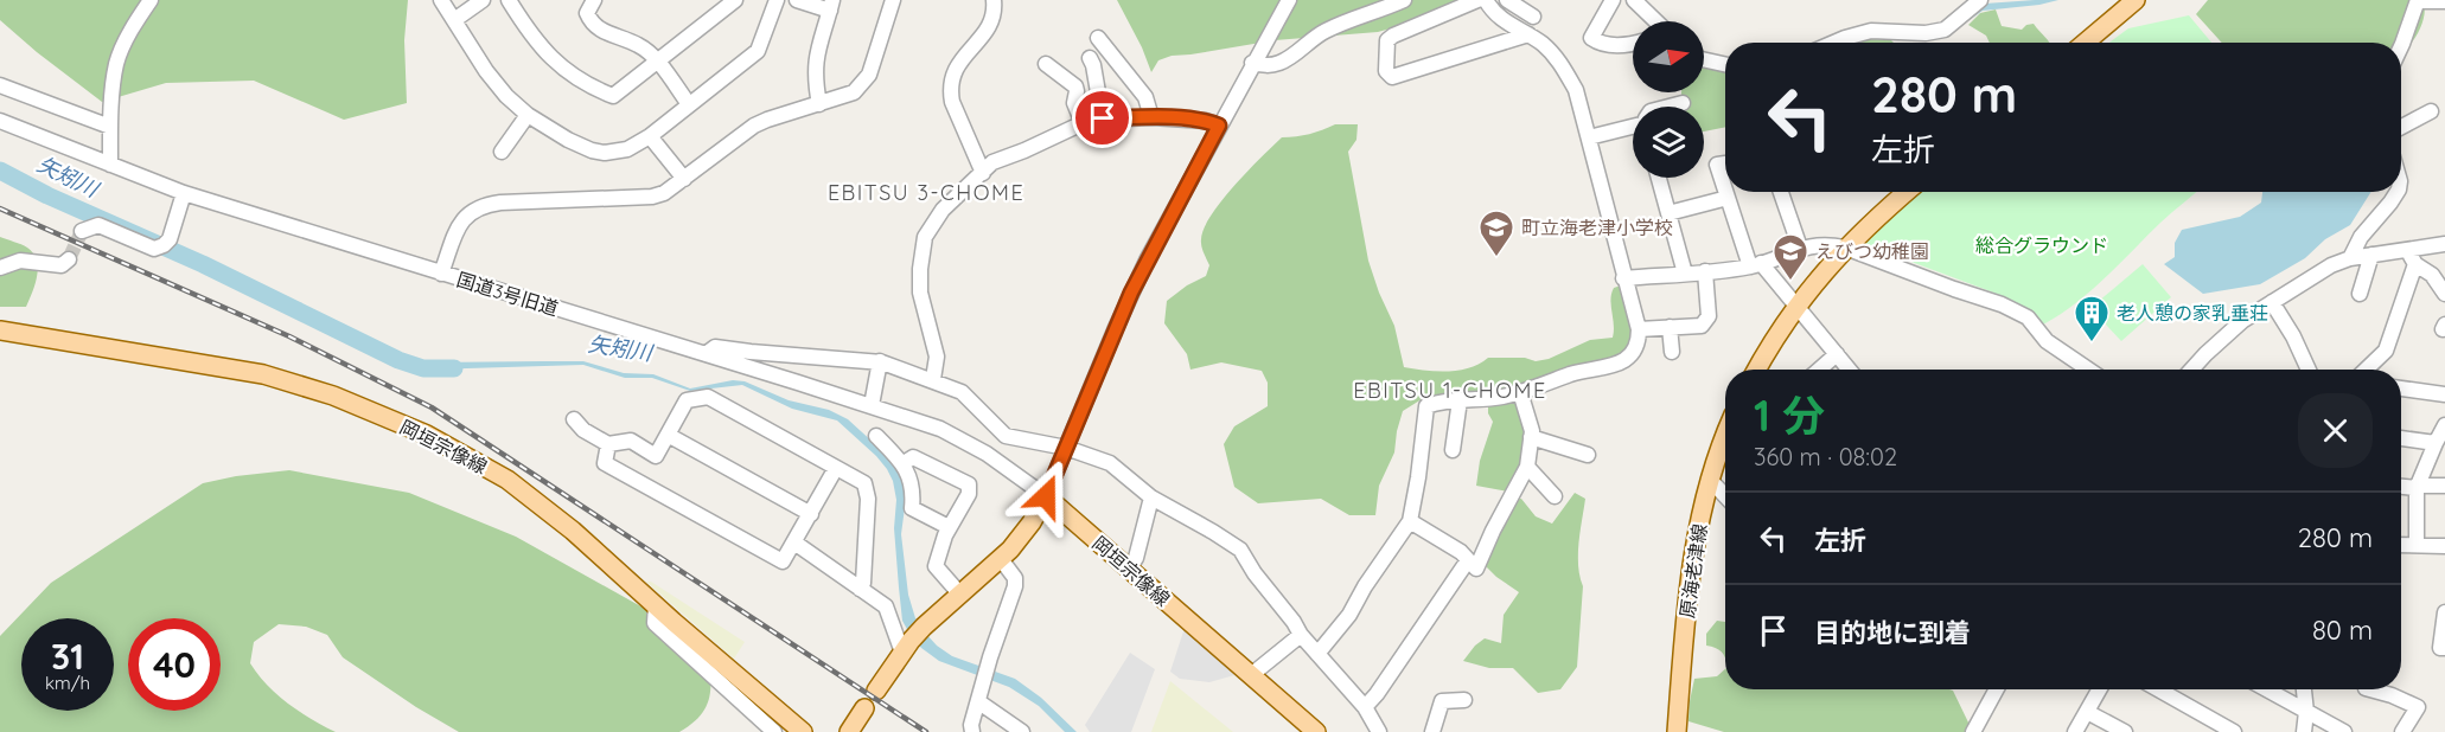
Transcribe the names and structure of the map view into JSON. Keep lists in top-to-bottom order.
{
  "streets": {
    "main road": ["岡垣宗像線", "原海老津線"],
    "street": ["国道3号旧道"]
  },
  "crossings": [
    ["国道3号旧道", "岡垣宗像線"]
  ],
  "districts": ["EBITSU 3-CHOME", "EBITSU 1-CHOME"],
  "water": ["矢矧川"],
  "parks": ["総合グラウンド"],
  "places": {
    "school or university": ["町立海老津小学校", "えびつ幼稚園"],
    "building": ["老人憩の家乳垂荘"]
  },
  "north": "right",
  "page": {
    "turn": ["280 m", "左折"],
    "heading": ["1 分", "360 m · 08:02"],
    "list": [
      {
        "name": "左折",
        "value": "280 m"
      },
      {
        "name": "目的地に到着",
        "value": "80 m"
      }
    ],
    "speed": "31 km/h",
    "limit": "40"
  }
}
